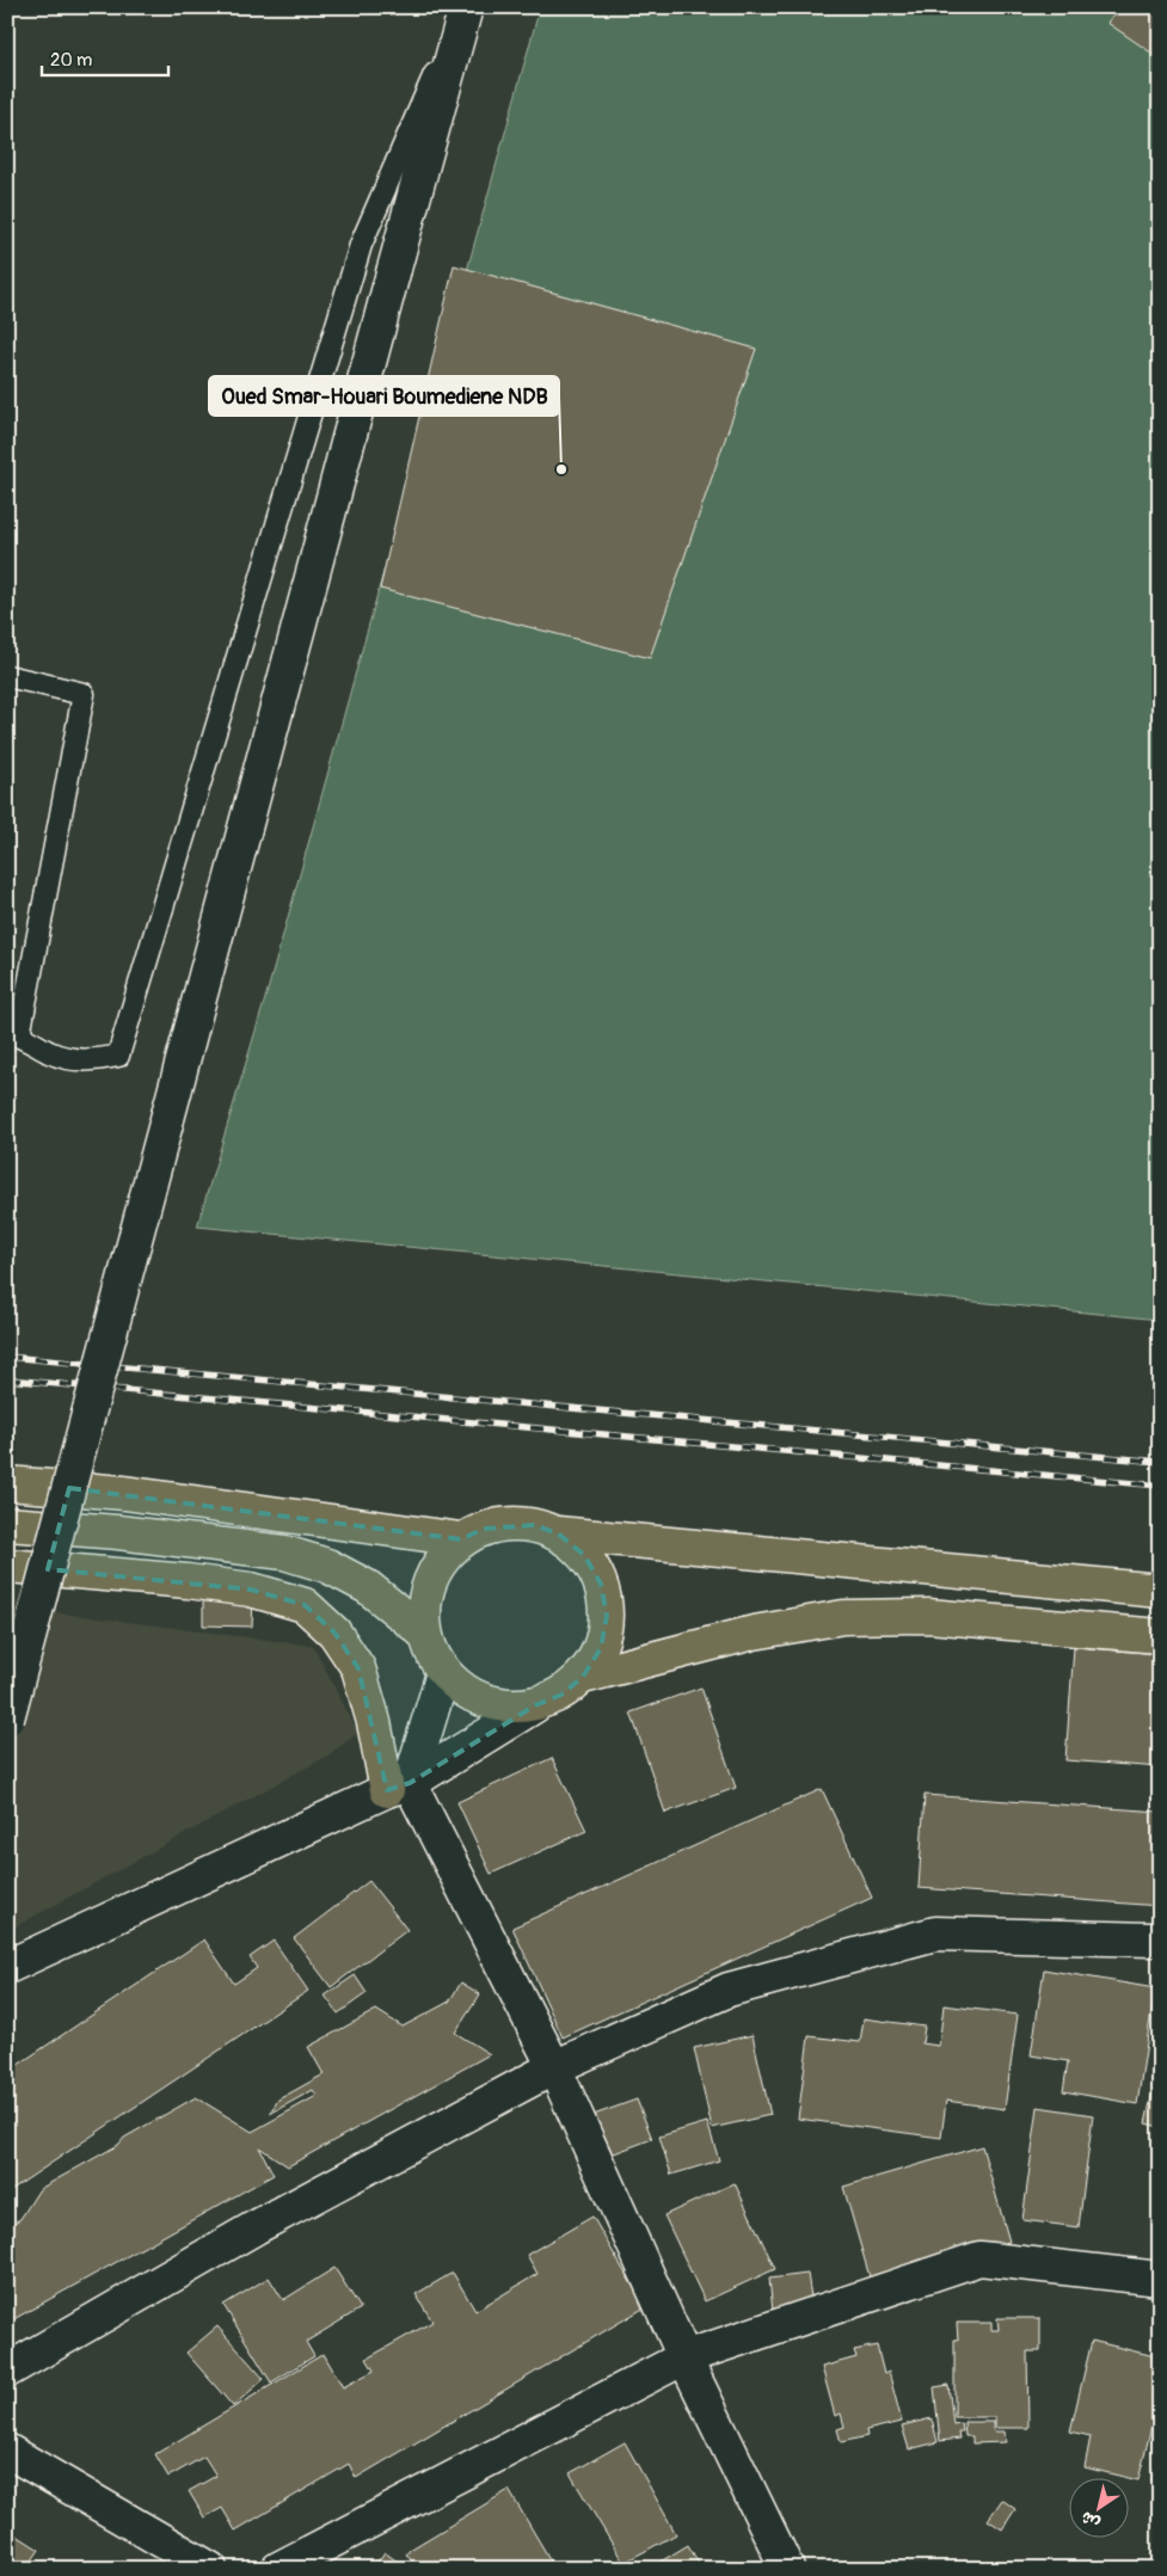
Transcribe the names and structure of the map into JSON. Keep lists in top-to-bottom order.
{
  "places": ["Oued Smar-Houari Boumediene NDB"],
  "scale_bar": "20 m",
  "north": "bottom left"
}
